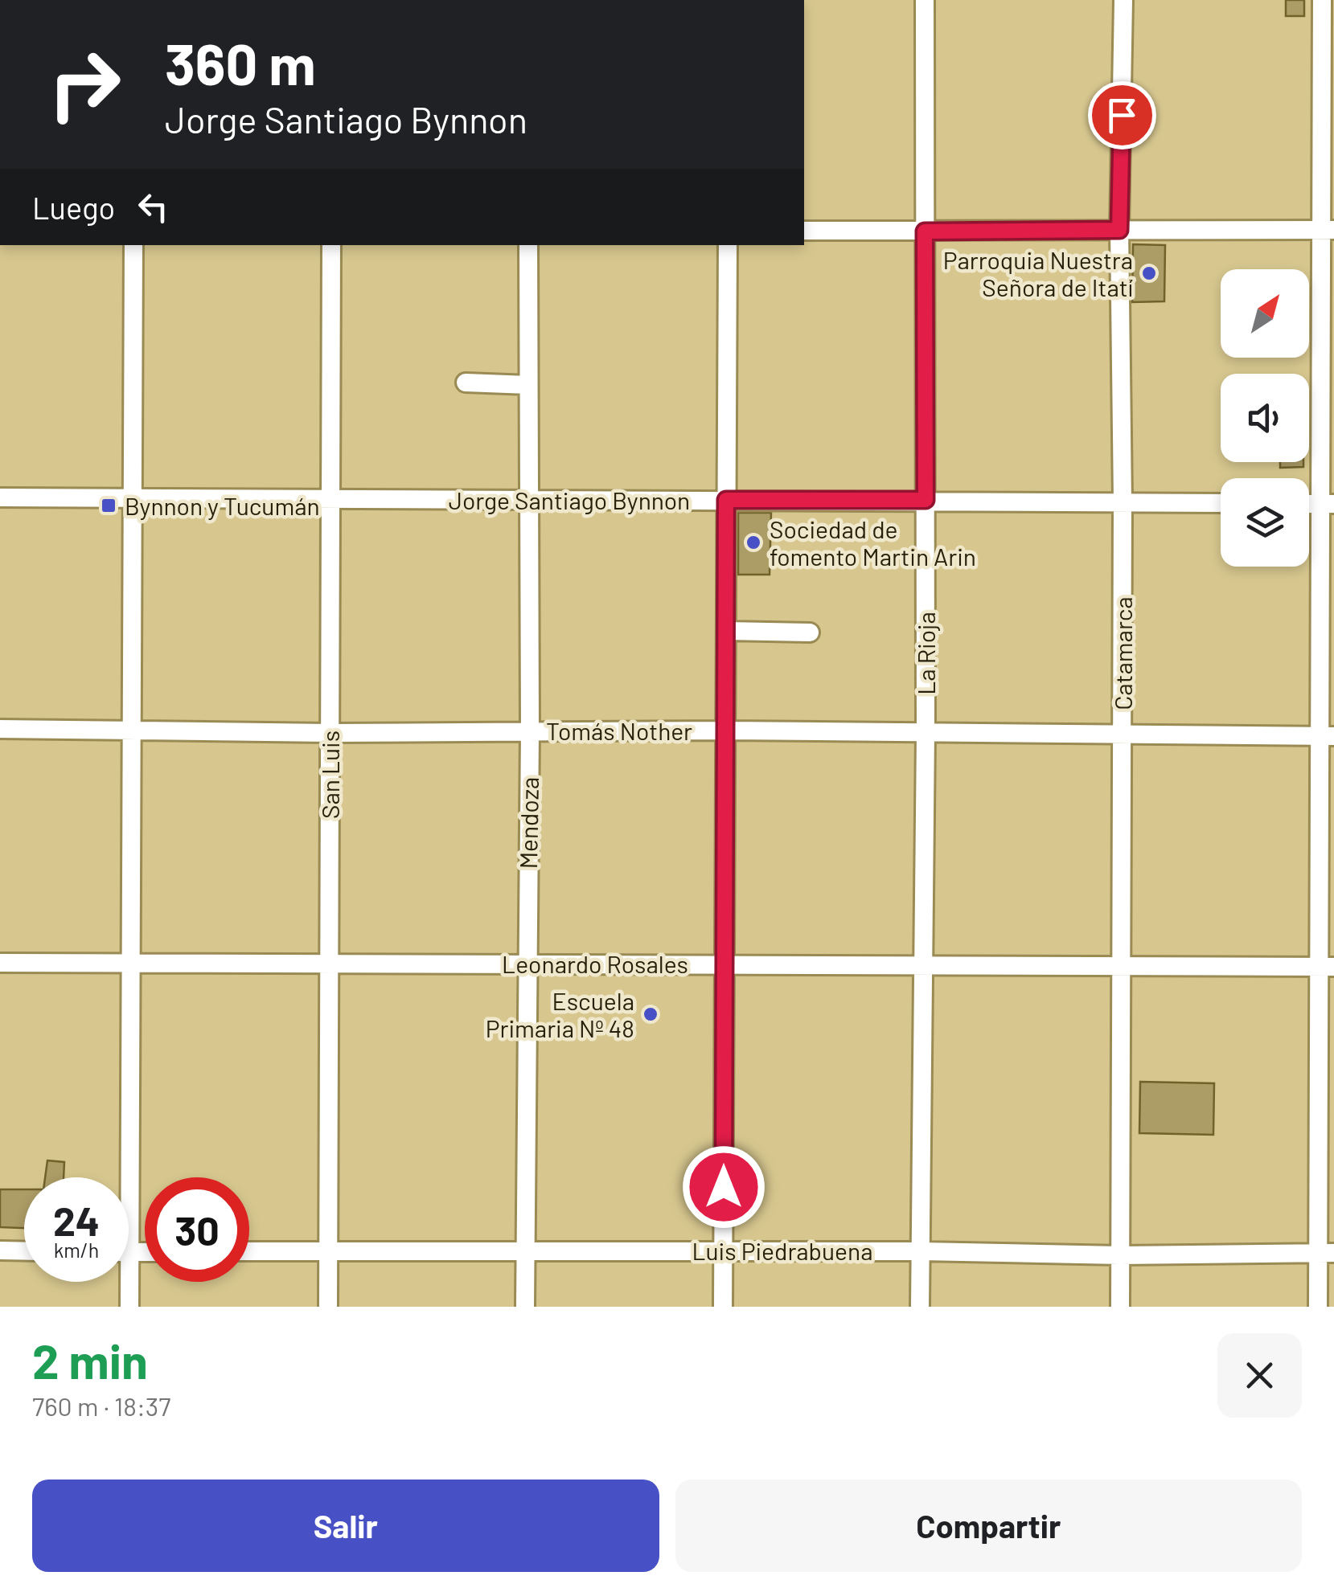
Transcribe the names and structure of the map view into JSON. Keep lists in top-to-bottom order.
{
  "streets": {
    "street": [
      "Jorge Santiago Bynnon",
      "La Rioja",
      "Catamarca",
      "Tomás Nother",
      "San Luis",
      "Mendoza",
      "Leonardo Rosales",
      "Luis Piedrabuena"
    ]
  },
  "crossings": [
    ["Jorge Santiago Bynnon", "La Rioja"],
    ["Jorge Santiago Bynnon", "Catamarca"],
    ["Jorge Santiago Bynnon", "San Luis"],
    ["Jorge Santiago Bynnon", "Mendoza"],
    ["La Rioja", "Tomás Nother"],
    ["La Rioja", "Leonardo Rosales"],
    ["La Rioja", "Luis Piedrabuena"],
    ["Catamarca", "Tomás Nother"],
    ["Catamarca", "Leonardo Rosales"],
    ["Catamarca", "Luis Piedrabuena"],
    ["Tomás Nother", "San Luis"],
    ["Tomás Nother", "Mendoza"],
    ["San Luis", "Leonardo Rosales"],
    ["San Luis", "Luis Piedrabuena"],
    ["Mendoza", "Leonardo Rosales"],
    ["Mendoza", "Luis Piedrabuena"]
  ],
  "places": {
    "other": ["Parroquia Nuestra Señora de Itatí", "Sociedad de fomento Martin Arin", "Escuela Primaria Nº 48"],
    "transit": ["Bynnon y Tucumán"]
  },
  "north": "top right",
  "page": {
    "turn": ["360 m", "Jorge Santiago Bynnon"],
    "then": "Luego",
    "speed": "24 km/h",
    "limit": "30",
    "heading": ["2 min", "760 m · 18:37"],
    "buttons": ["Salir", "Compartir"]
  }
}
